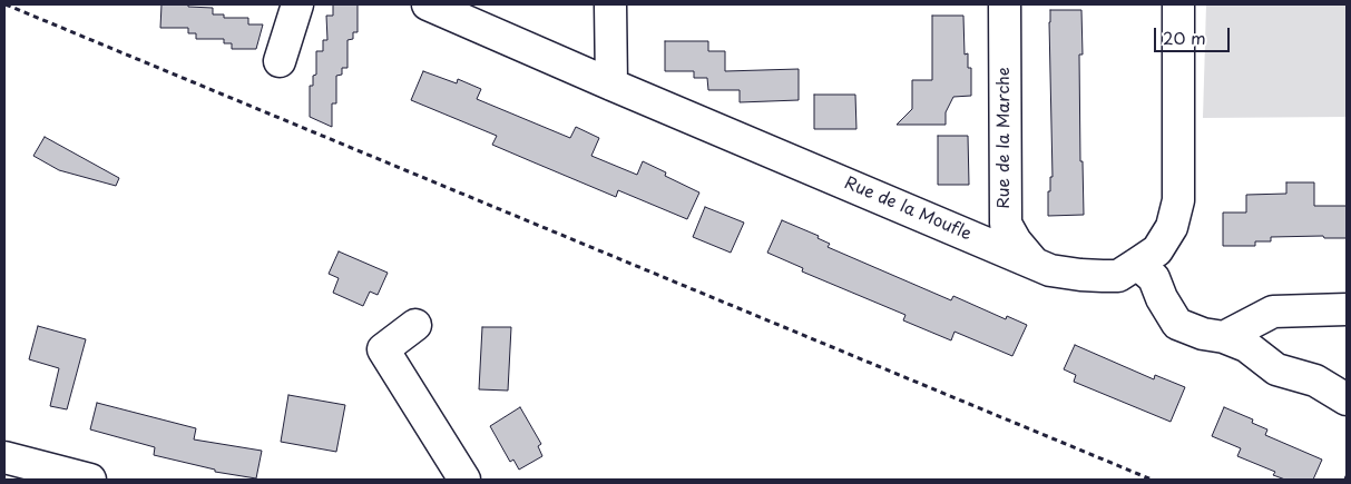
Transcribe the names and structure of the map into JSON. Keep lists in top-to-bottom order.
{
  "streets": {
    "street": ["Rue de la Marche", "Rue de la Moufle"]
  },
  "crossings": [
    ["Rue de la Marche", "Rue de la Moufle"]
  ],
  "scale_bar": "20 m"
}
